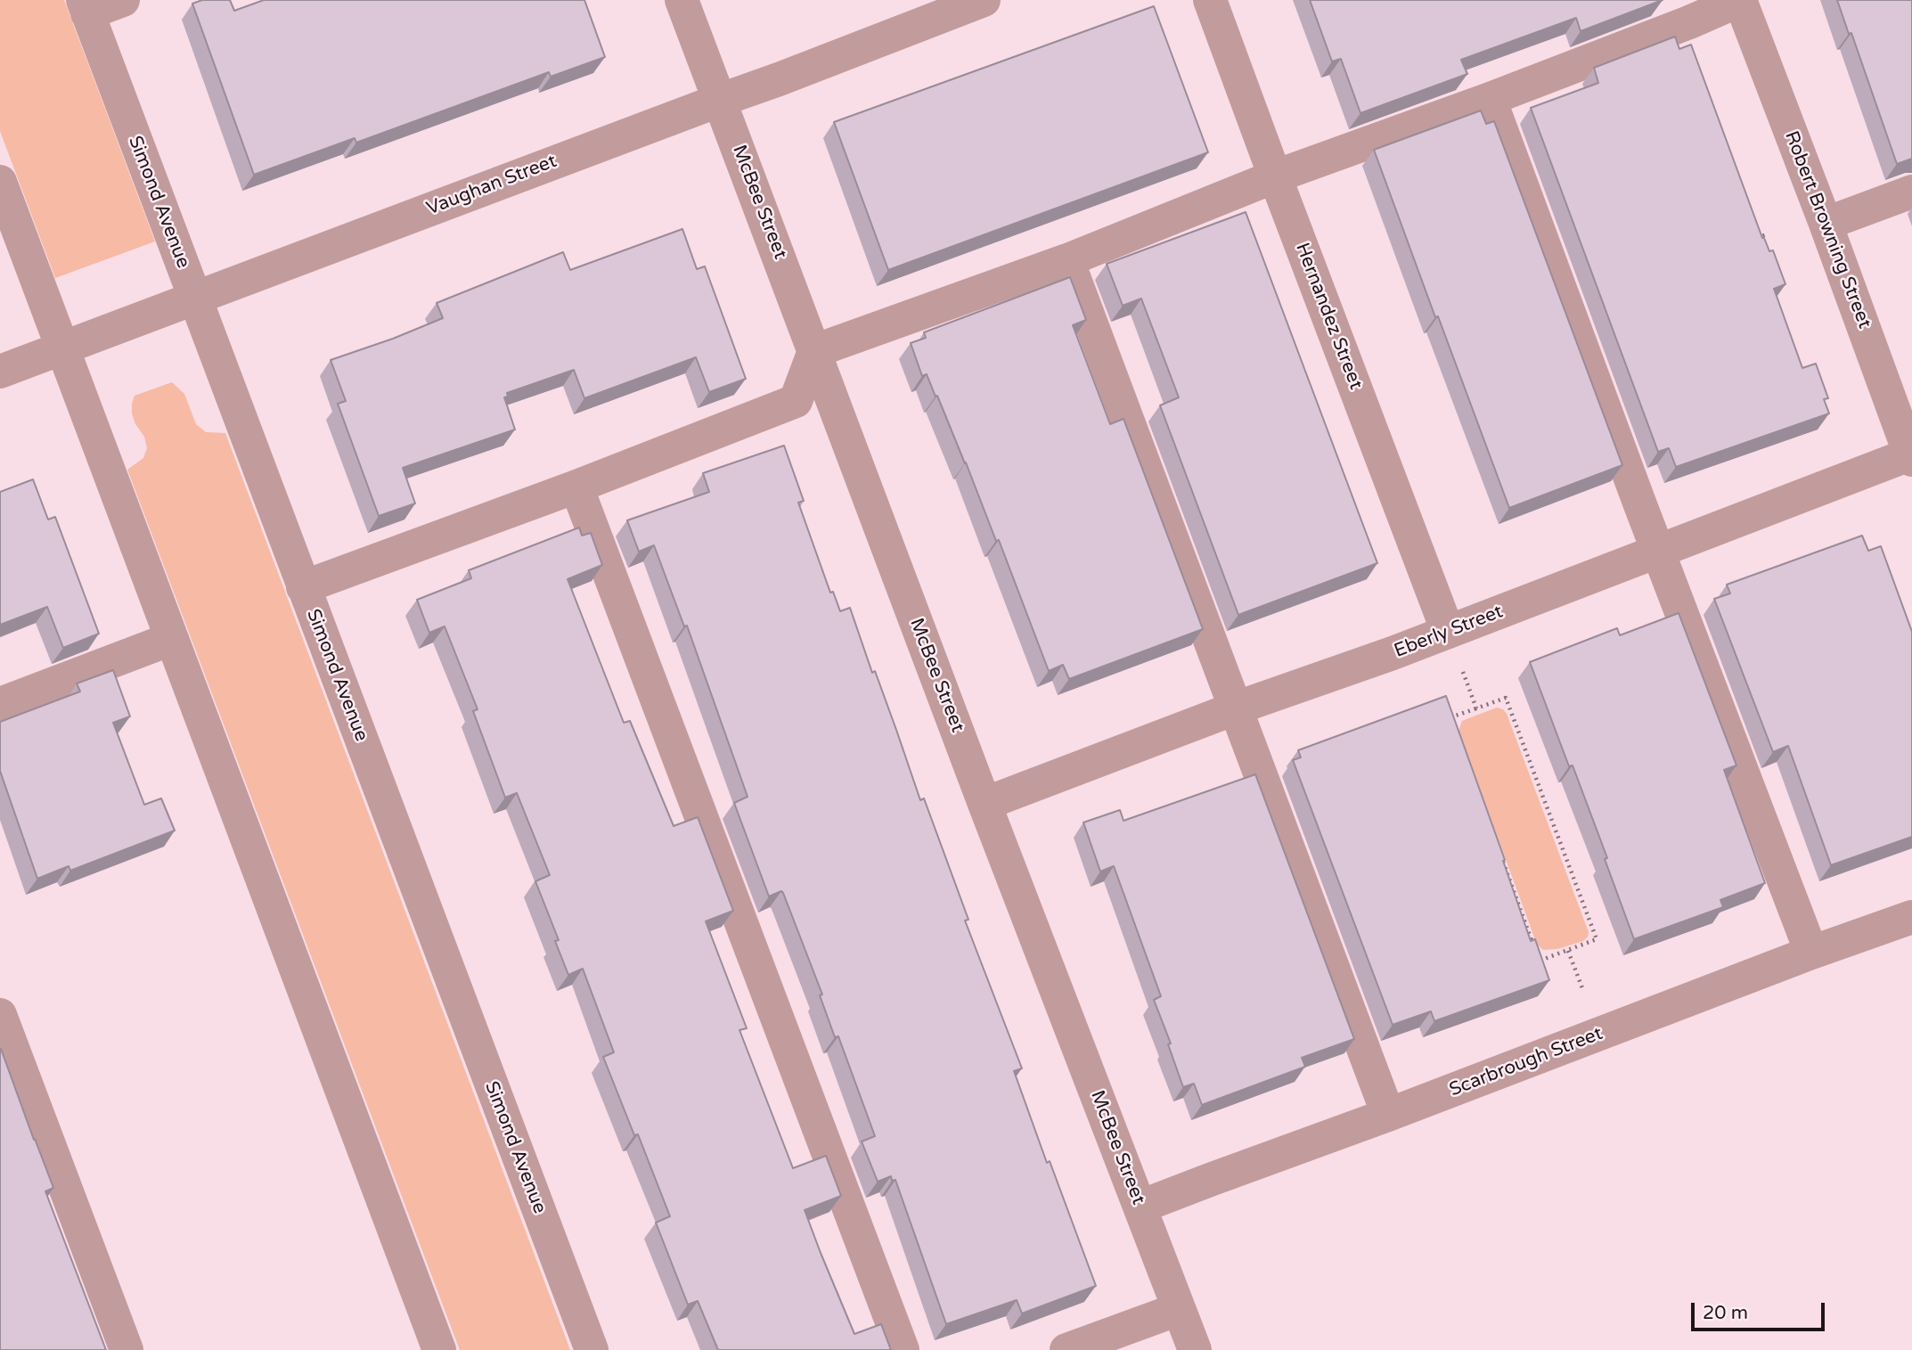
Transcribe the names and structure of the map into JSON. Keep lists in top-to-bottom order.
{
  "streets": {
    "street": [
      "Vaughan Street",
      "Simond Avenue",
      "McBee Street",
      "Robert Browning Street",
      "Hernandez Street",
      "Eberly Street",
      "Scarbrough Street"
    ]
  },
  "crossings": [
    ["Vaughan Street", "Simond Avenue"],
    ["Vaughan Street", "McBee Street"],
    ["McBee Street", "Eberly Street"],
    ["McBee Street", "Scarbrough Street"],
    ["Robert Browning Street", "Eberly Street"],
    ["Hernandez Street", "Eberly Street"]
  ],
  "scale_bar": "20 m"
}
